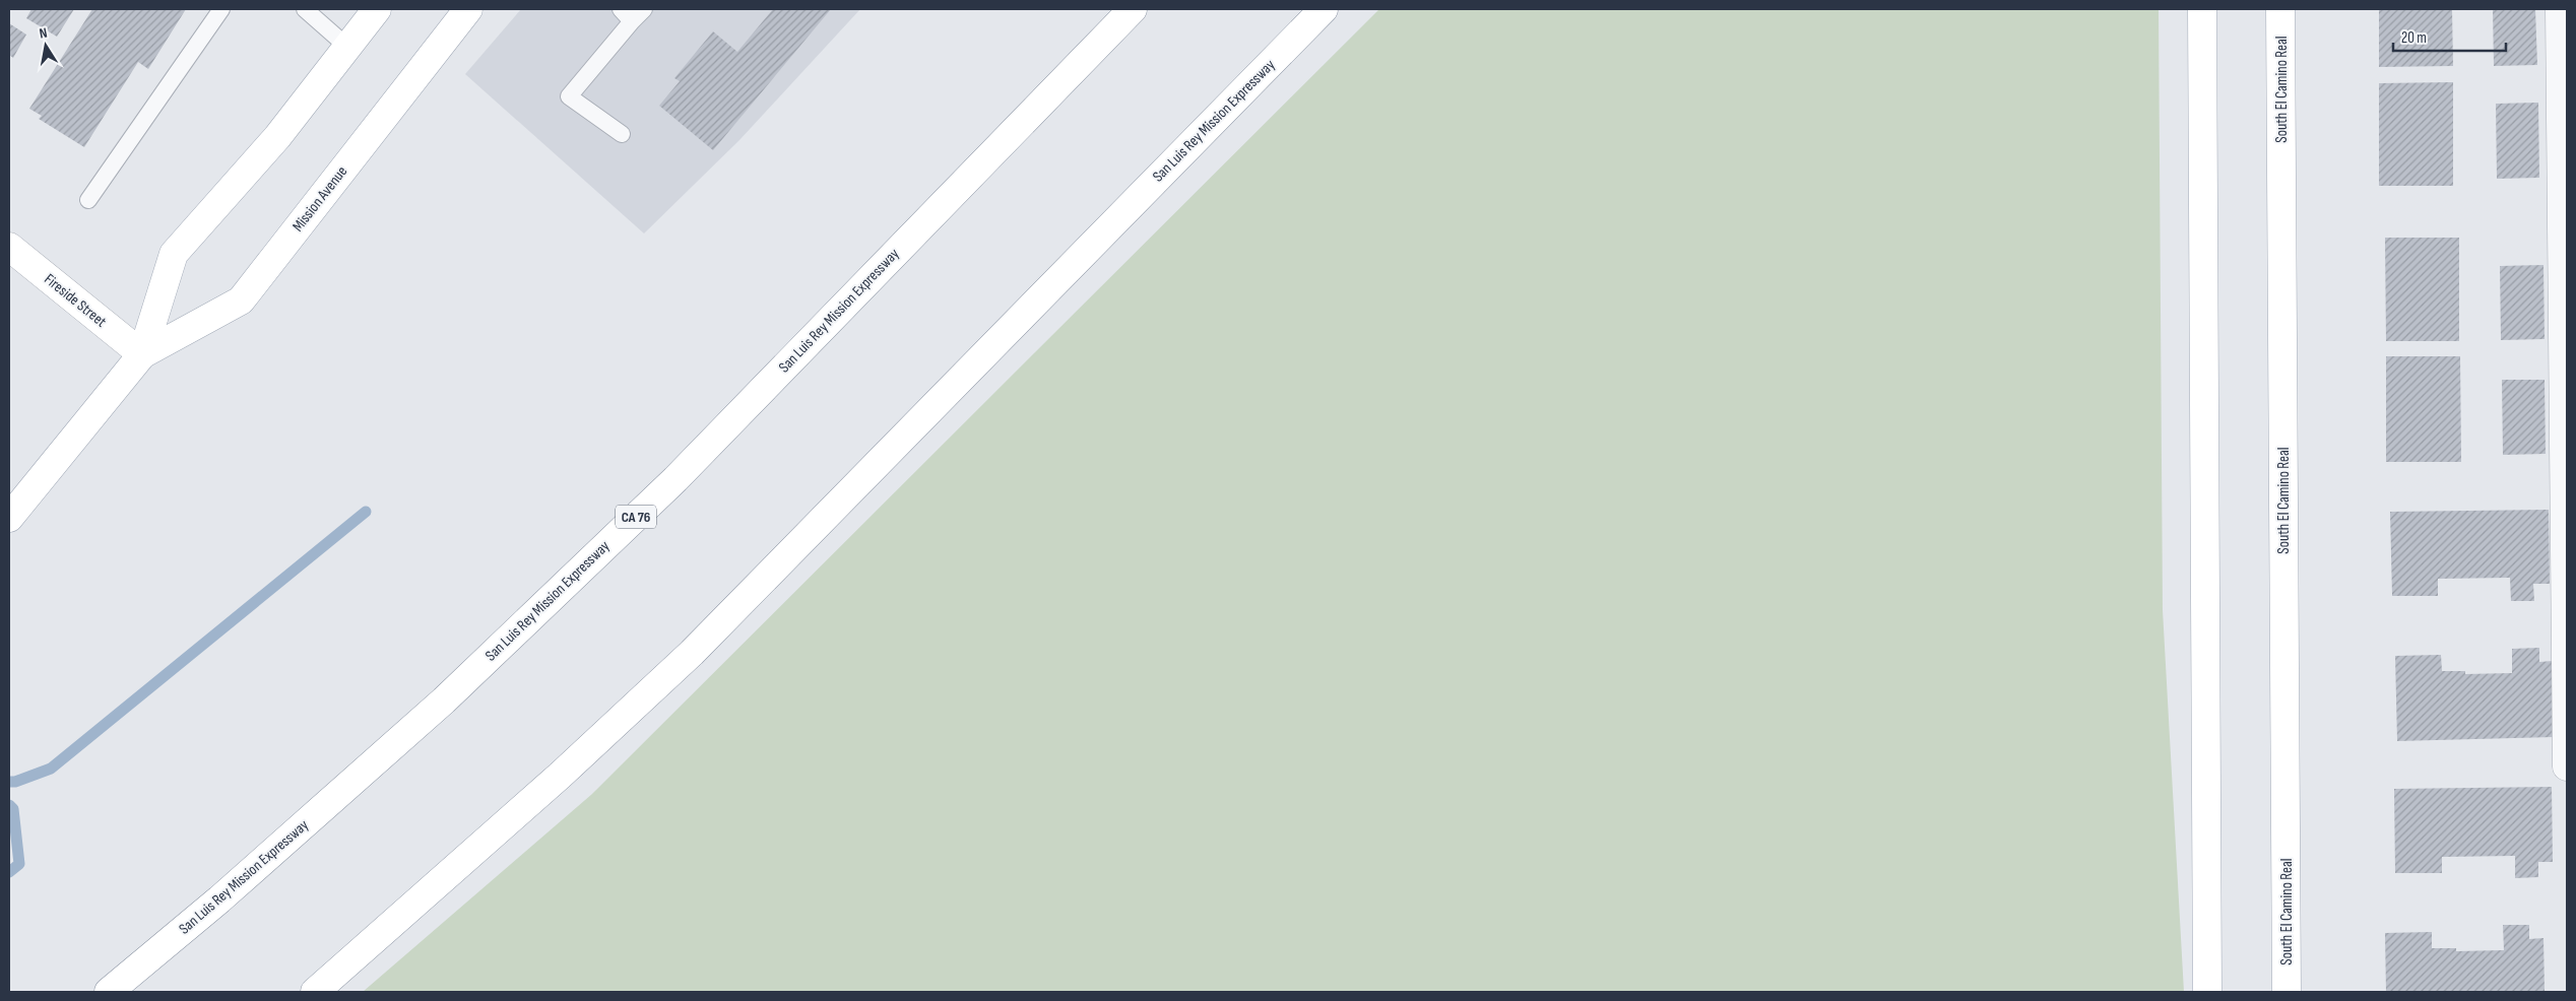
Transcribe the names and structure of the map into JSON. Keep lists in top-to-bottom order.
{
  "streets": {
    "main road": [
      "South El Camino Real",
      "San Luis Rey Mission Expressway",
      "Mission Avenue",
      "Fireside Street",
      "CA 76"
    ]
  },
  "crossings": [
    ["Mission Avenue", "Fireside Street"]
  ],
  "scale_bar": "20 m",
  "north": "top"
}
